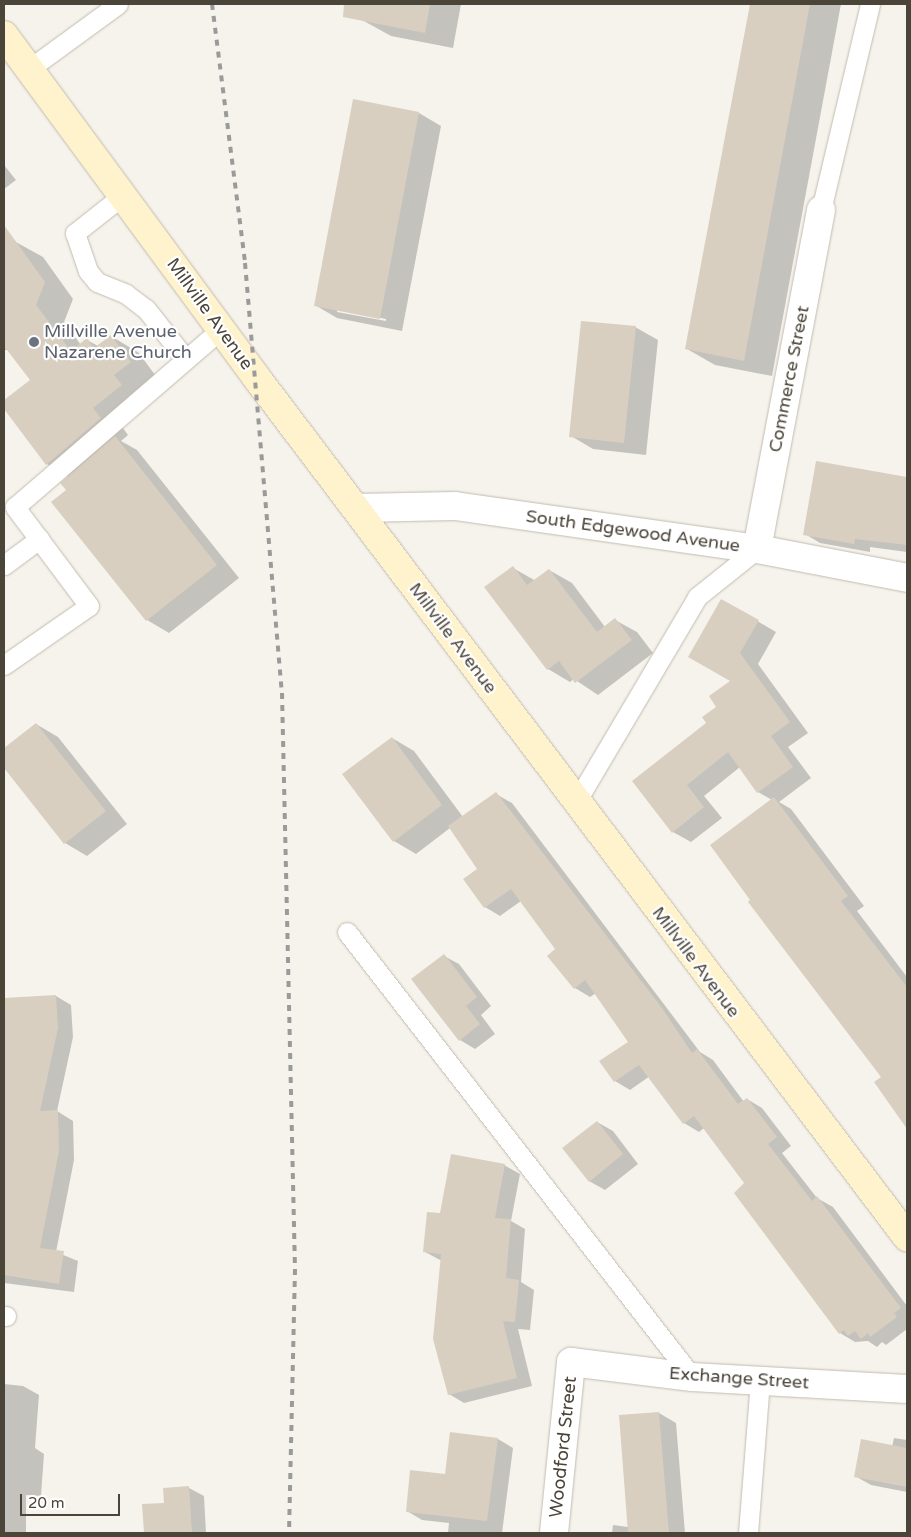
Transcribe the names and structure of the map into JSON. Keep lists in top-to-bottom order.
{
  "streets": {
    "main road": ["Millville Avenue"],
    "street": [
      "Commerce Street",
      "South Edgewood Avenue",
      "Exchange Street",
      "Woodford Street"
    ]
  },
  "crossings": [
    ["Millville Avenue", "South Edgewood Avenue"],
    ["Commerce Street", "South Edgewood Avenue"],
    ["Exchange Street", "Woodford Street"]
  ],
  "places": ["Millville Avenue Nazarene Church"],
  "scale_bar": "20 m"
}
